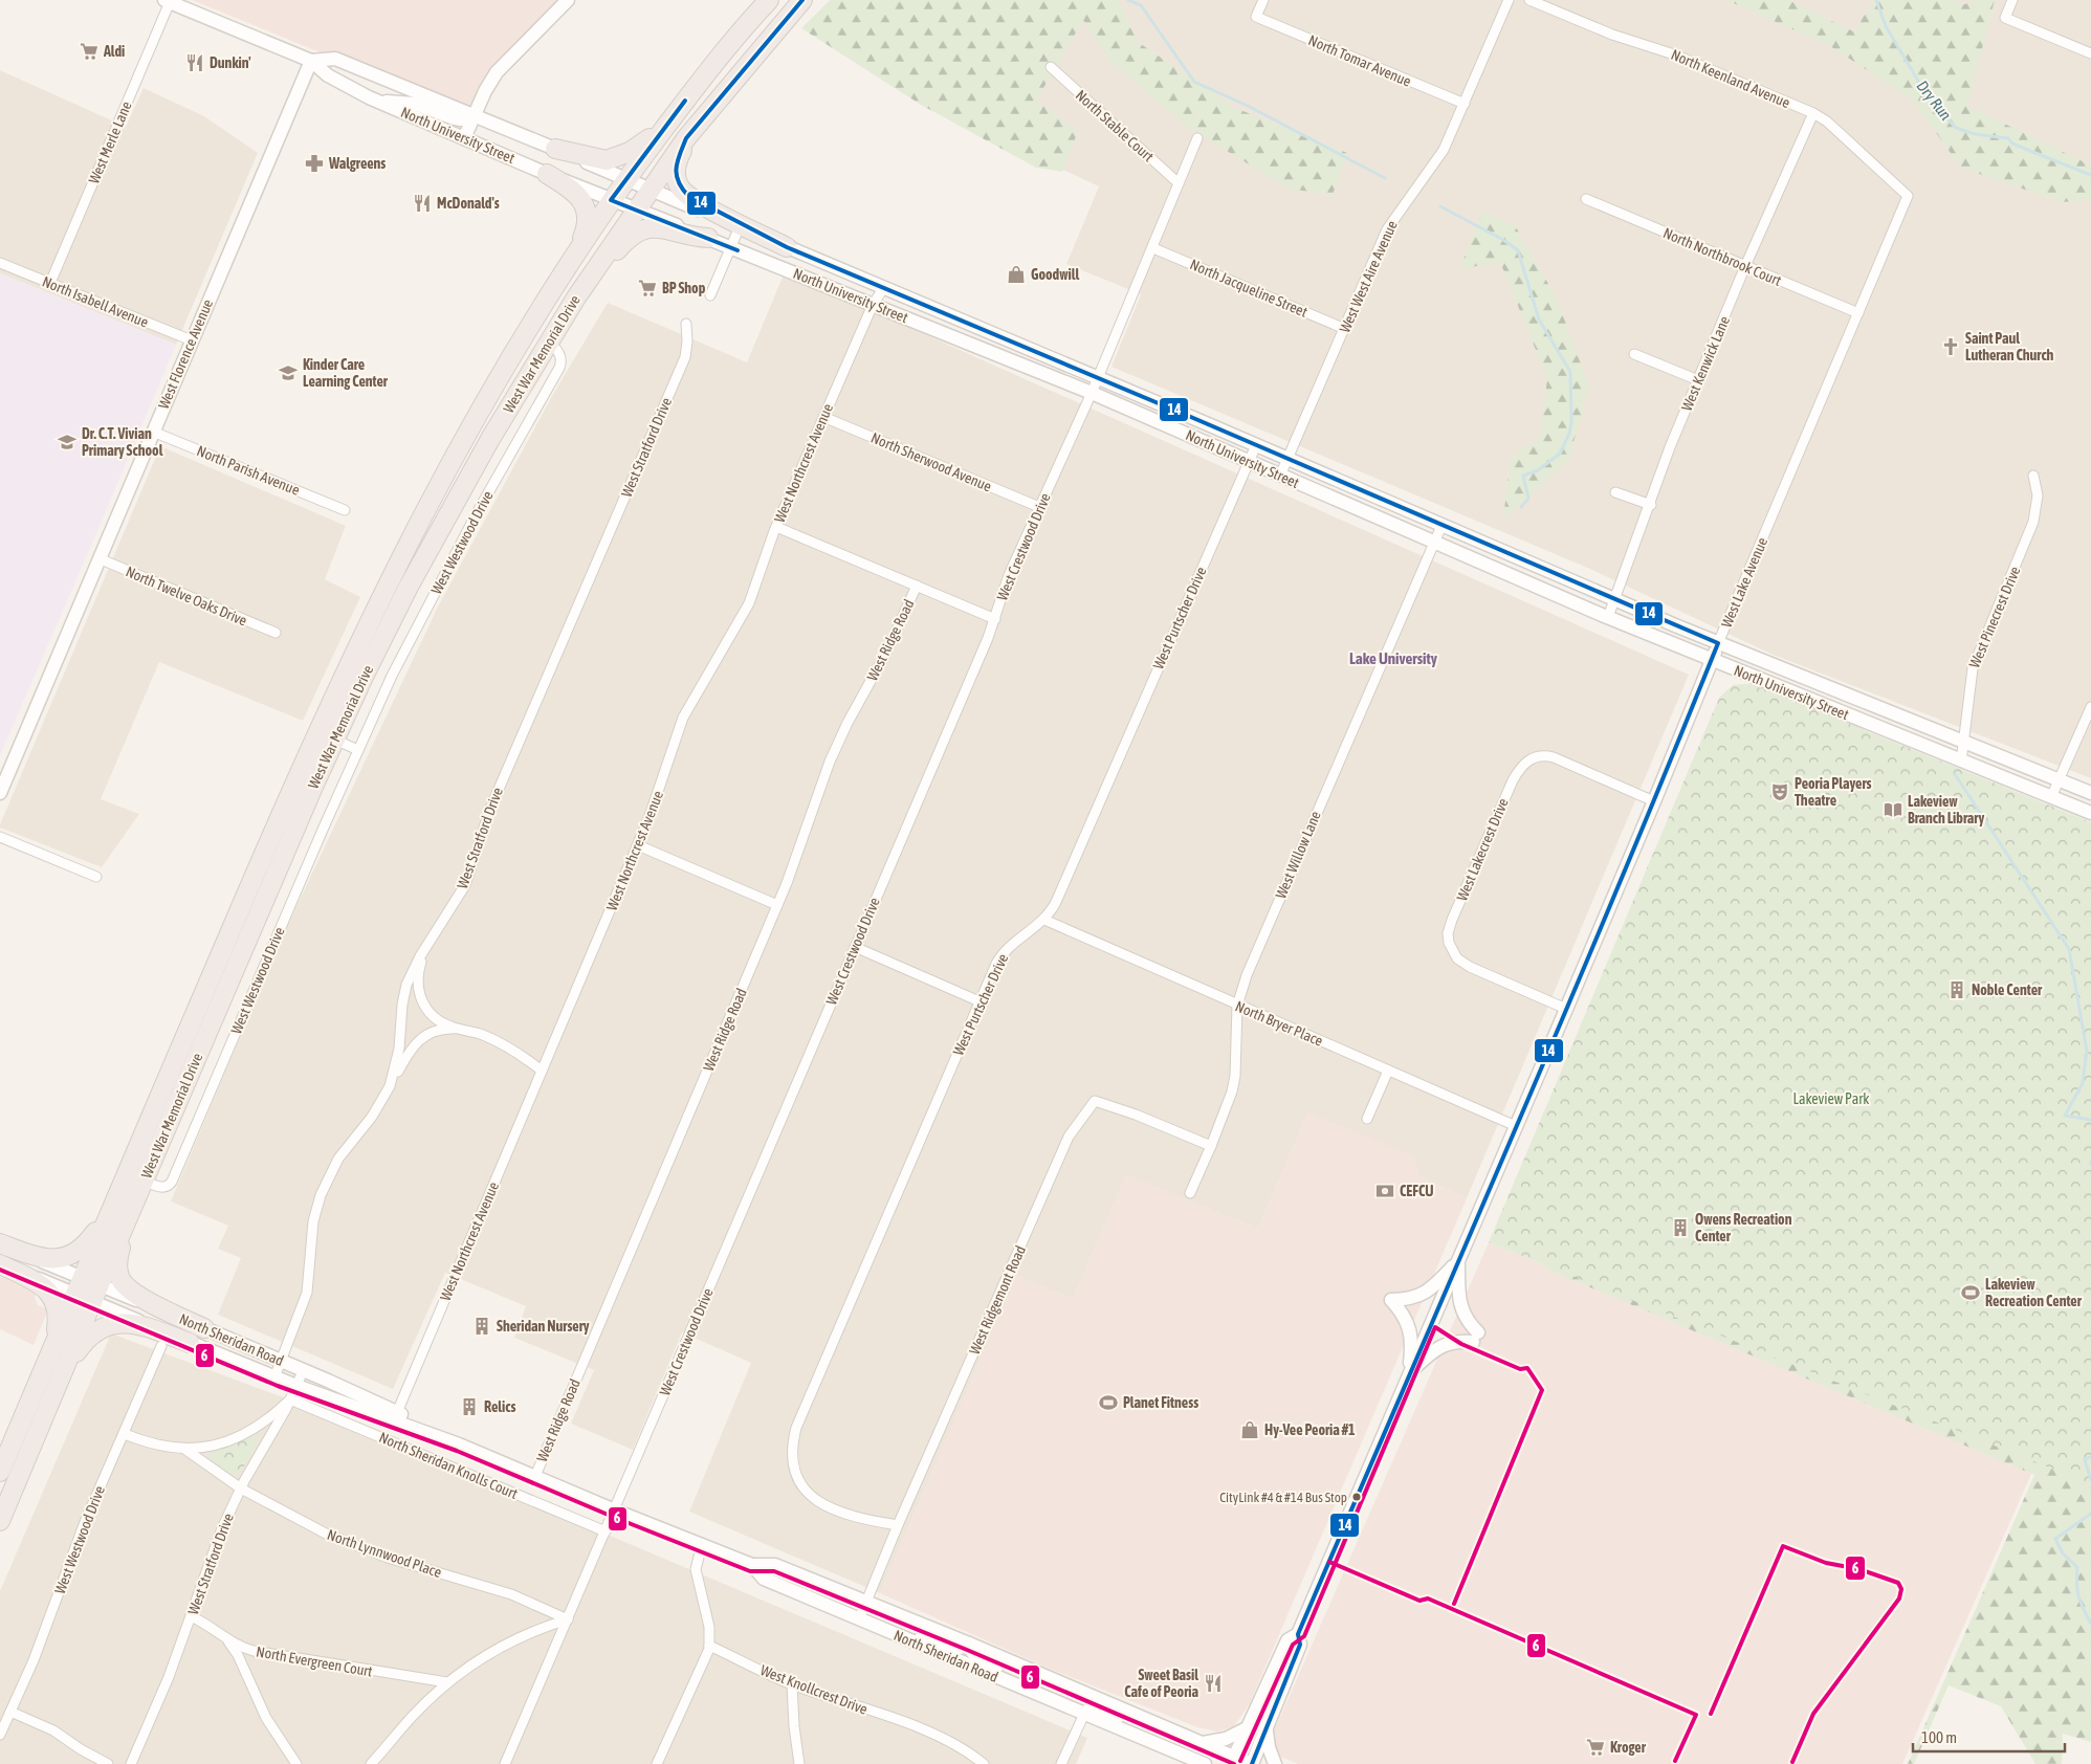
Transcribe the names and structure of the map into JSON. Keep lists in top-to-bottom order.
{
  "streets": {
    "highway": ["West War Memorial Drive"],
    "main road": [
      "North University Street",
      "West Florence Avenue",
      "West Lake Avenue",
      "North Sheridan Road"
    ],
    "street": [
      "North Tomar Avenue",
      "North Keenland Avenue",
      "North Stable Court",
      "West Merle Lane",
      "North Northbrook Court",
      "West West Aire Avenue",
      "North Jacqueline Street",
      "North Isabell Avenue",
      "West Kenwick Lane",
      "West Stratford Drive",
      "North Sherwood Avenue",
      "West Northcrest Avenue",
      "North Parish Avenue",
      "West Westwood Drive",
      "West Crestwood Drive",
      "North Twelve Oaks Drive",
      "West Pinecrest Drive",
      "West Purtscher Drive",
      "West Ridge Road",
      "West Lakecrest Drive",
      "West Willow Lane",
      "North Bryer Place",
      "West Ridgemont Road",
      "North Sheridan Knolls Court",
      "North Lynnwood Place",
      "North Evergreen Court",
      "West Knollcrest Drive"
    ]
  },
  "crossings": [
    ["North Tomar Avenue", "West West Aire Avenue"],
    ["North Keenland Avenue", "West Kenwick Lane"],
    ["North Keenland Avenue", "West Lake Avenue"],
    ["North Stable Court", "West Crestwood Drive"],
    ["North University Street", "West Merle Lane"],
    ["North University Street", "West West Aire Avenue"],
    ["North University Street", "West Florence Avenue"],
    ["North University Street", "West War Memorial Drive"],
    ["North University Street", "West Kenwick Lane"],
    ["North University Street", "West Northcrest Avenue"],
    ["North University Street", "West Crestwood Drive"],
    ["North University Street", "West Lake Avenue"],
    ["North University Street", "West Pinecrest Drive"],
    ["North University Street", "West Purtscher Drive"],
    ["North University Street", "West Willow Lane"],
    ["West Merle Lane", "North Isabell Avenue"],
    ["North Northbrook Court", "West Kenwick Lane"],
    ["North Northbrook Court", "West Lake Avenue"],
    ["West West Aire Avenue", "North Jacqueline Street"],
    ["North Jacqueline Street", "West Crestwood Drive"],
    ["North Isabell Avenue", "West Florence Avenue"],
    ["West Florence Avenue", "North Parish Avenue"],
    ["West Florence Avenue", "North Twelve Oaks Drive"],
    ["West War Memorial Drive", "West Westwood Drive"],
    ["West War Memorial Drive", "North Sheridan Road"],
    ["West Stratford Drive", "North Sheridan Road"],
    ["West Stratford Drive", "North Sheridan Knolls Court"],
    ["West Stratford Drive", "North Lynnwood Place"],
    ["West Stratford Drive", "North Evergreen Court"],
    ["North Sherwood Avenue", "West Northcrest Avenue"],
    ["North Sherwood Avenue", "West Crestwood Drive"],
    ["West Northcrest Avenue", "North Sheridan Road"],
    ["West Westwood Drive", "North Lynnwood Place"],
    ["West Crestwood Drive", "North Sheridan Road"],
    ["West Crestwood Drive", "North Sheridan Knolls Court"],
    ["West Crestwood Drive", "North Lynnwood Place"],
    ["West Lake Avenue", "West Lakecrest Drive"],
    ["West Lake Avenue", "North Bryer Place"],
    ["West Lake Avenue", "North Sheridan Road"],
    ["West Purtscher Drive", "North Bryer Place"],
    ["West Purtscher Drive", "West Ridgemont Road"],
    ["West Ridge Road", "North Sheridan Road"],
    ["West Willow Lane", "North Bryer Place"],
    ["West Willow Lane", "West Ridgemont Road"],
    ["West Ridgemont Road", "North Sheridan Road"],
    ["North Sheridan Knolls Court", "North Lynnwood Place"]
  ],
  "districts": ["Lake University"],
  "water": ["Dry Run"],
  "parks": ["Lakeview Park"],
  "places": {
    "supermarket": ["Aldi", "BP Shop", "Kroger"],
    "restaurant": ["Dunkin'", "McDonald's", "Sweet Basil Cafe of Peoria"],
    "pharmacy": ["Walgreens"],
    "shop": ["Goodwill", "Hy-Vee Peoria #1"],
    "church": ["Saint Paul Lutheran Church"],
    "school or university": ["Kinder Care Learning Center", "Dr. C.T. Vivian Primary School"],
    "theatre": ["Peoria Players Theatre"],
    "library": ["Lakeview Branch Library"],
    "building": [
      "Noble Center",
      "Owens Recreation Center",
      "Sheridan Nursery",
      "Relics"
    ],
    "bank": ["CEFCU"],
    "sports": ["Lakeview Recreation Center", "Planet Fitness"],
    "other": ["CityLink #4 & #14 Bus Stop"]
  },
  "lines": ["transit line 14", "transit line 6"],
  "scale_bar": "100 m"
}
